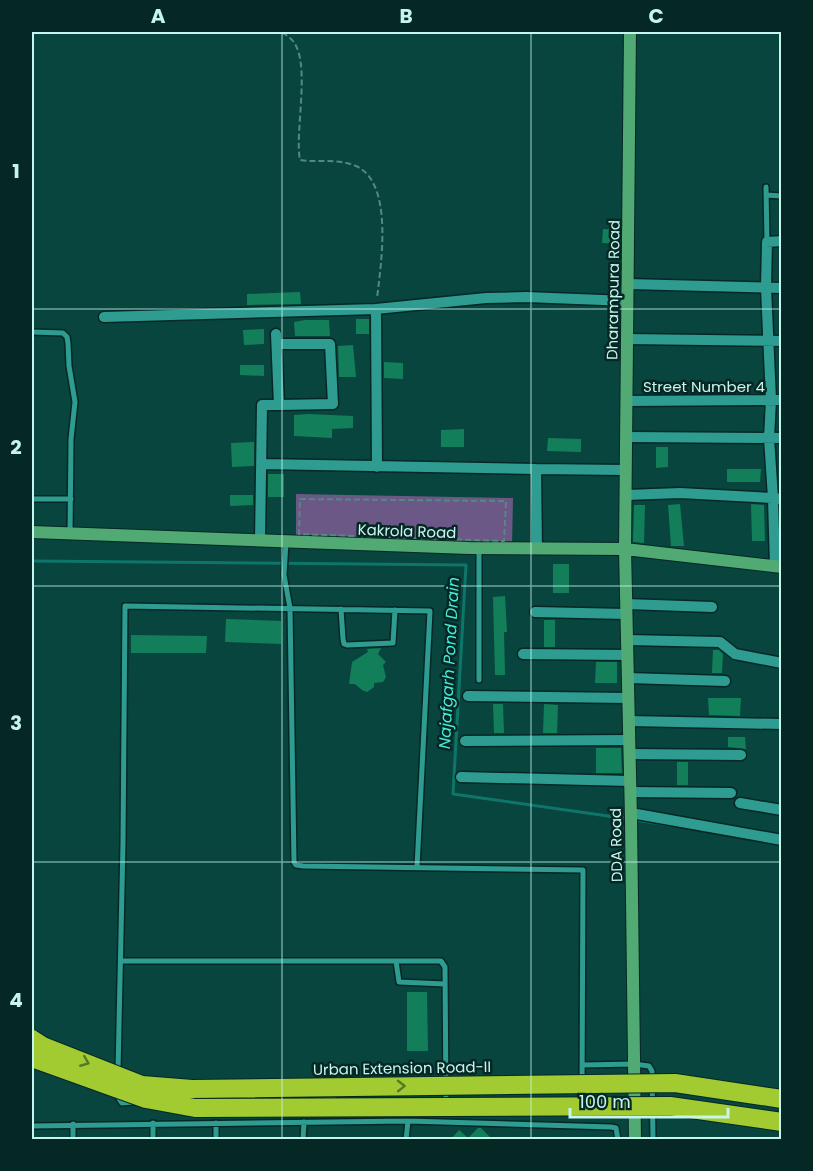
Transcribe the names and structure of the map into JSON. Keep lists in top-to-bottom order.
{
  "streets": {
    "highway": ["Urban Extension Road-II"],
    "street": [
      "Dharampura Road",
      "Street Number 4",
      "Kakrola Road",
      "DDA Road"
    ]
  },
  "crossings": [
    ["Dharampura Road", "Street Number 4"],
    ["Dharampura Road", "Kakrola Road"],
    ["Dharampura Road", "DDA Road"],
    ["Kakrola Road", "DDA Road"]
  ],
  "water": ["Najafgarh Pond Drain"],
  "scale_bar": "100 m",
  "grid": {
    "columns": ["A", "B", "C"],
    "rows": [
      "1",
      "2",
      "3",
      "4"
    ]
  }
}
